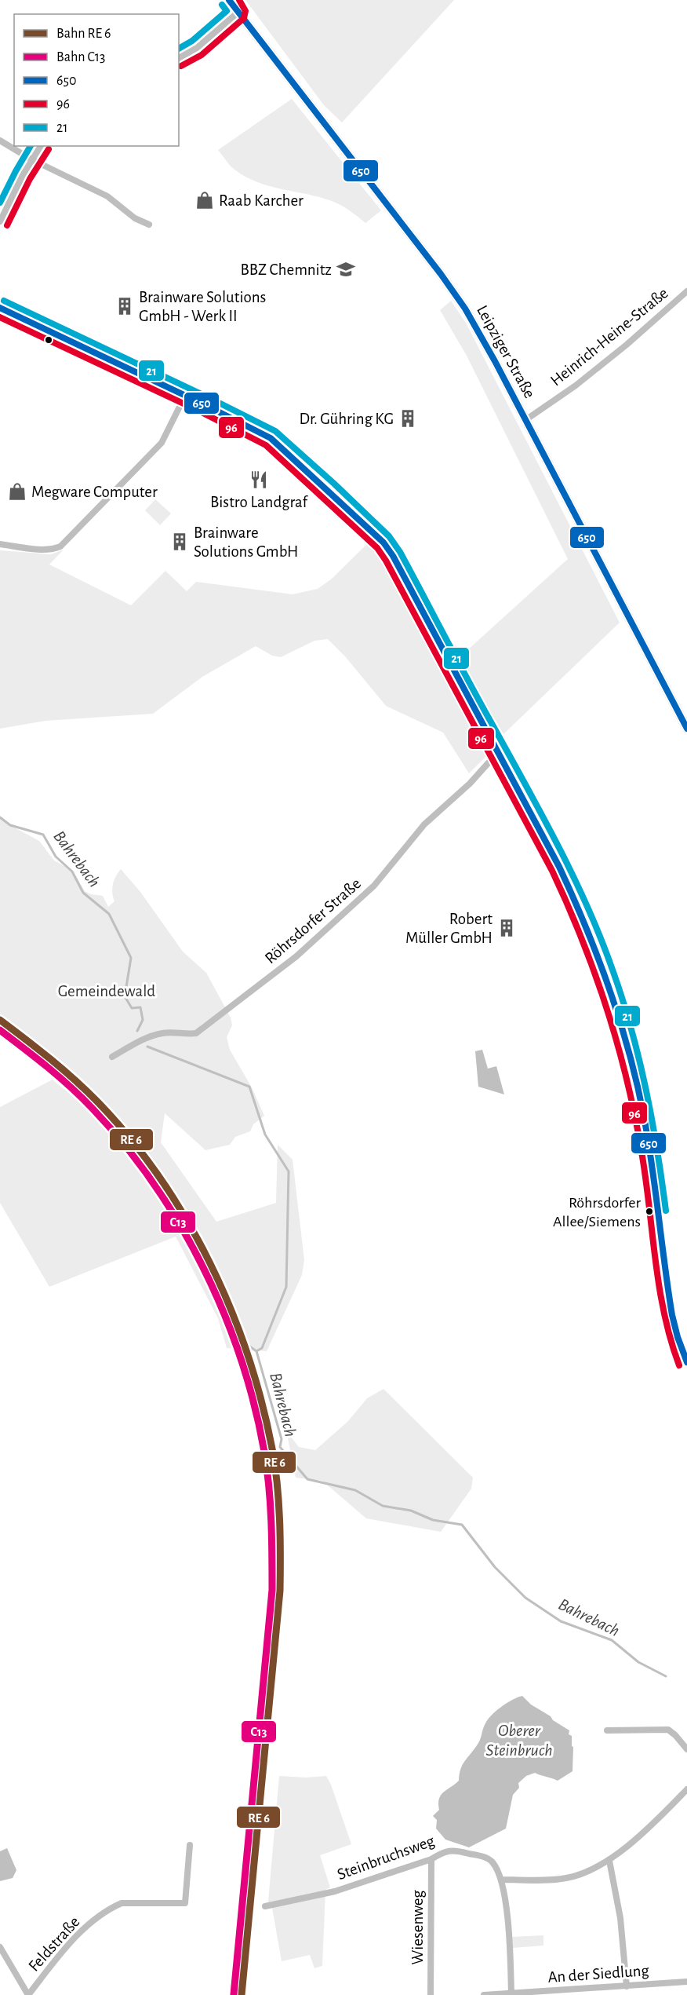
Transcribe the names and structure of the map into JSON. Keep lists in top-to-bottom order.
{
  "streets": {
    "main road": ["Leipziger Straße"],
    "street": [
      "Heinrich-Heine-Straße",
      "Röhrsdorfer Straße",
      "Steinbruchsweg",
      "Wiesenweg",
      "Feldstraße",
      "An der Siedlung"
    ]
  },
  "crossings": [
    ["Heinrich-Heine-Straße", "Leipziger Straße"],
    ["Steinbruchsweg", "Wiesenweg"],
    ["Steinbruchsweg", "An der Siedlung"]
  ],
  "water": ["Bahrebach", "Oberer Steinbruch"],
  "parks": ["Gemeindewald"],
  "places": {
    "shop": ["Raab Karcher", "Megware Computer"],
    "school or university": ["BBZ Chemnitz"],
    "building": [
      "Brainware Solutions GmbH - Werk II",
      "Dr. Gühring KG",
      "Brainware Solutions GmbH",
      "Robert Müller GmbH"
    ],
    "restaurant": ["Bistro Landgraf"],
    "other": ["Röhrsdorfer Allee/Siemens"]
  },
  "lines": [
    "transit line 650",
    "transit line 96",
    "transit line 21",
    "rail line C13"
  ],
  "legend": [
    "Bahn RE 6",
    "Bahn C13",
    "650",
    "96",
    "21"
  ]
}
